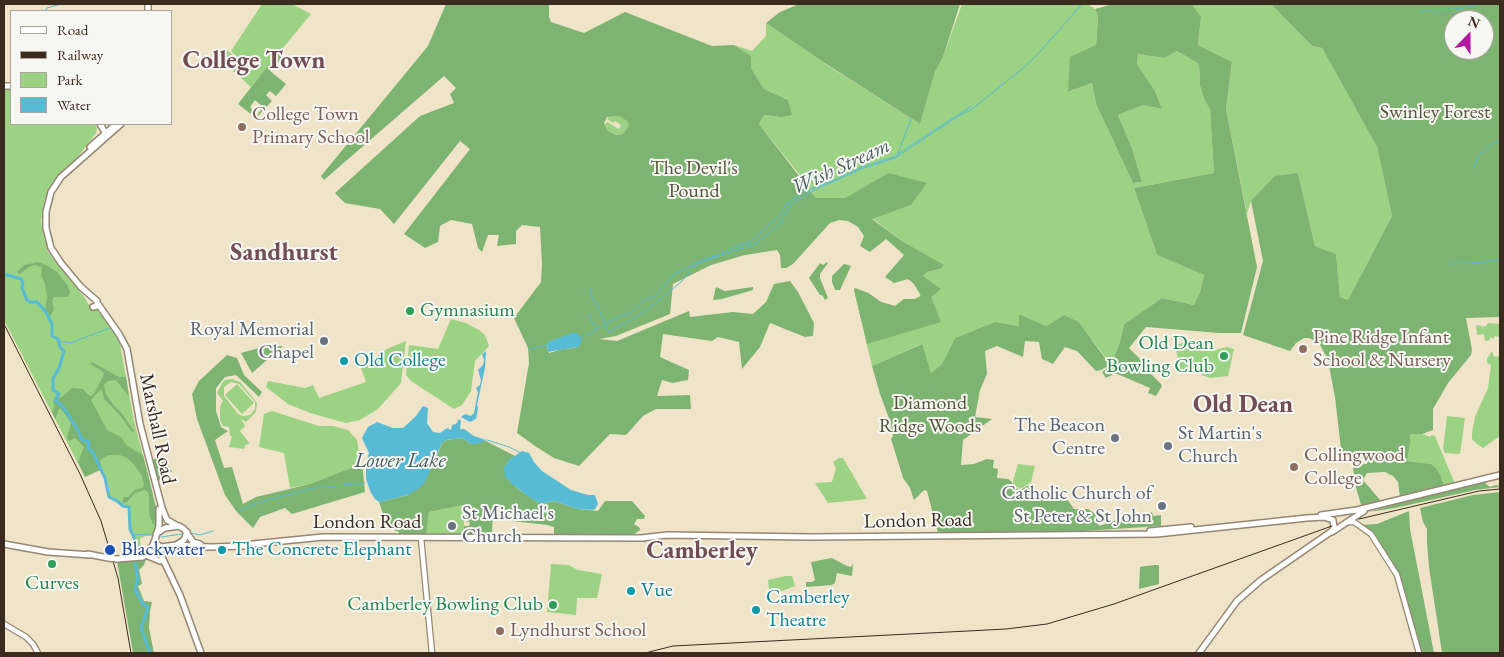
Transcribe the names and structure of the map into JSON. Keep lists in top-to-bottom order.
{
  "streets": {
    "main road": ["Marshall Road", "London Road"]
  },
  "crossings": [
    ["Marshall Road", "London Road"]
  ],
  "districts": [
    "College Town",
    "Sandhurst",
    "Old Dean",
    "Camberley"
  ],
  "water": ["Wish Stream", "Lower Lake"],
  "parks": ["Swinley Forest", "The Devil's Pound", "Diamond Ridge Woods"],
  "places": [
    "College Town Primary School",
    "Gymnasium",
    "Royal Memorial Chapel",
    "Pine Ridge Infant School & Nursery",
    "Old Dean Bowling Club",
    "Old College",
    "The Beacon Centre",
    "St Martin's Church",
    "Collingwood College",
    "Catholic Church of St Peter & St John",
    "St Michael's Church",
    "Blackwater",
    "The Concrete Elephant",
    "Curves",
    "Vue",
    "Camberley Bowling Club",
    "Camberley Theatre",
    "Lyndhurst School"
  ],
  "legend": [
    "Road",
    "Railway",
    "Park",
    "Water"
  ],
  "north": "top"
}
